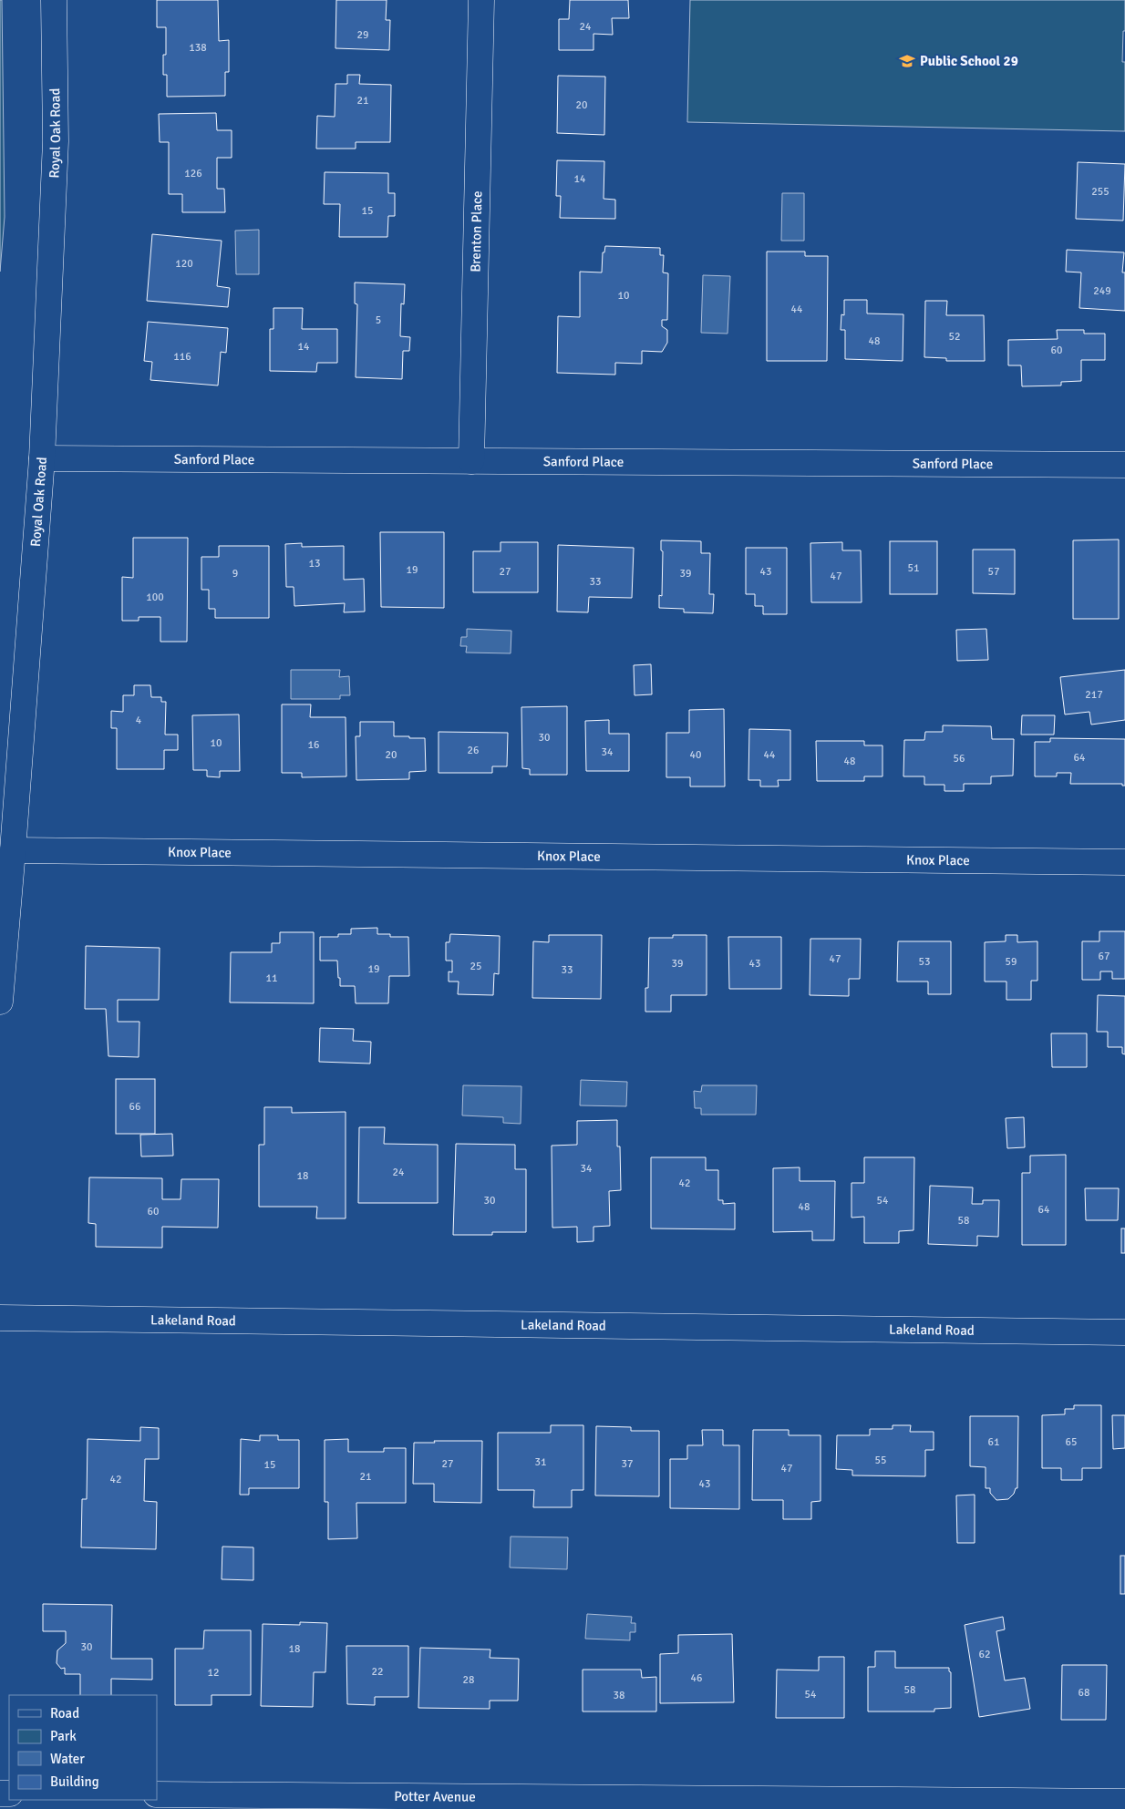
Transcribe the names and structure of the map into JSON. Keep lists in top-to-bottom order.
{
  "streets": {
    "street": [
      "Royal Oak Road",
      "Brenton Place",
      "Sanford Place",
      "Knox Place",
      "Lakeland Road",
      "Potter Avenue"
    ]
  },
  "crossings": [
    ["Royal Oak Road", "Sanford Place"],
    ["Royal Oak Road", "Knox Place"],
    ["Brenton Place", "Sanford Place"]
  ],
  "places": {
    "school or university": ["Public School 29"]
  },
  "house_numbers": [
    "24",
    "29",
    "138",
    "21",
    "20",
    "126",
    "14",
    "255",
    "15",
    "120",
    "249",
    "10",
    "44",
    "5",
    "52",
    "48",
    "14",
    "60",
    "116",
    "13",
    "51",
    "19",
    "27",
    "43",
    "57",
    "9",
    "39",
    "47",
    "33",
    "100",
    "217",
    "4",
    "30",
    "10",
    "16",
    "26",
    "34",
    "20",
    "40",
    "44",
    "64",
    "56",
    "48",
    "67",
    "47",
    "53",
    "59",
    "39",
    "43",
    "25",
    "19",
    "33",
    "11",
    "66",
    "34",
    "24",
    "18",
    "42",
    "30",
    "54",
    "48",
    "64",
    "60",
    "58",
    "61",
    "65",
    "55",
    "31",
    "27",
    "37",
    "15",
    "47",
    "21",
    "42",
    "43",
    "30",
    "18",
    "62",
    "22",
    "12",
    "46",
    "28",
    "58",
    "68",
    "54",
    "38"
  ],
  "legend": [
    "Road",
    "Park",
    "Water",
    "Building"
  ]
}
